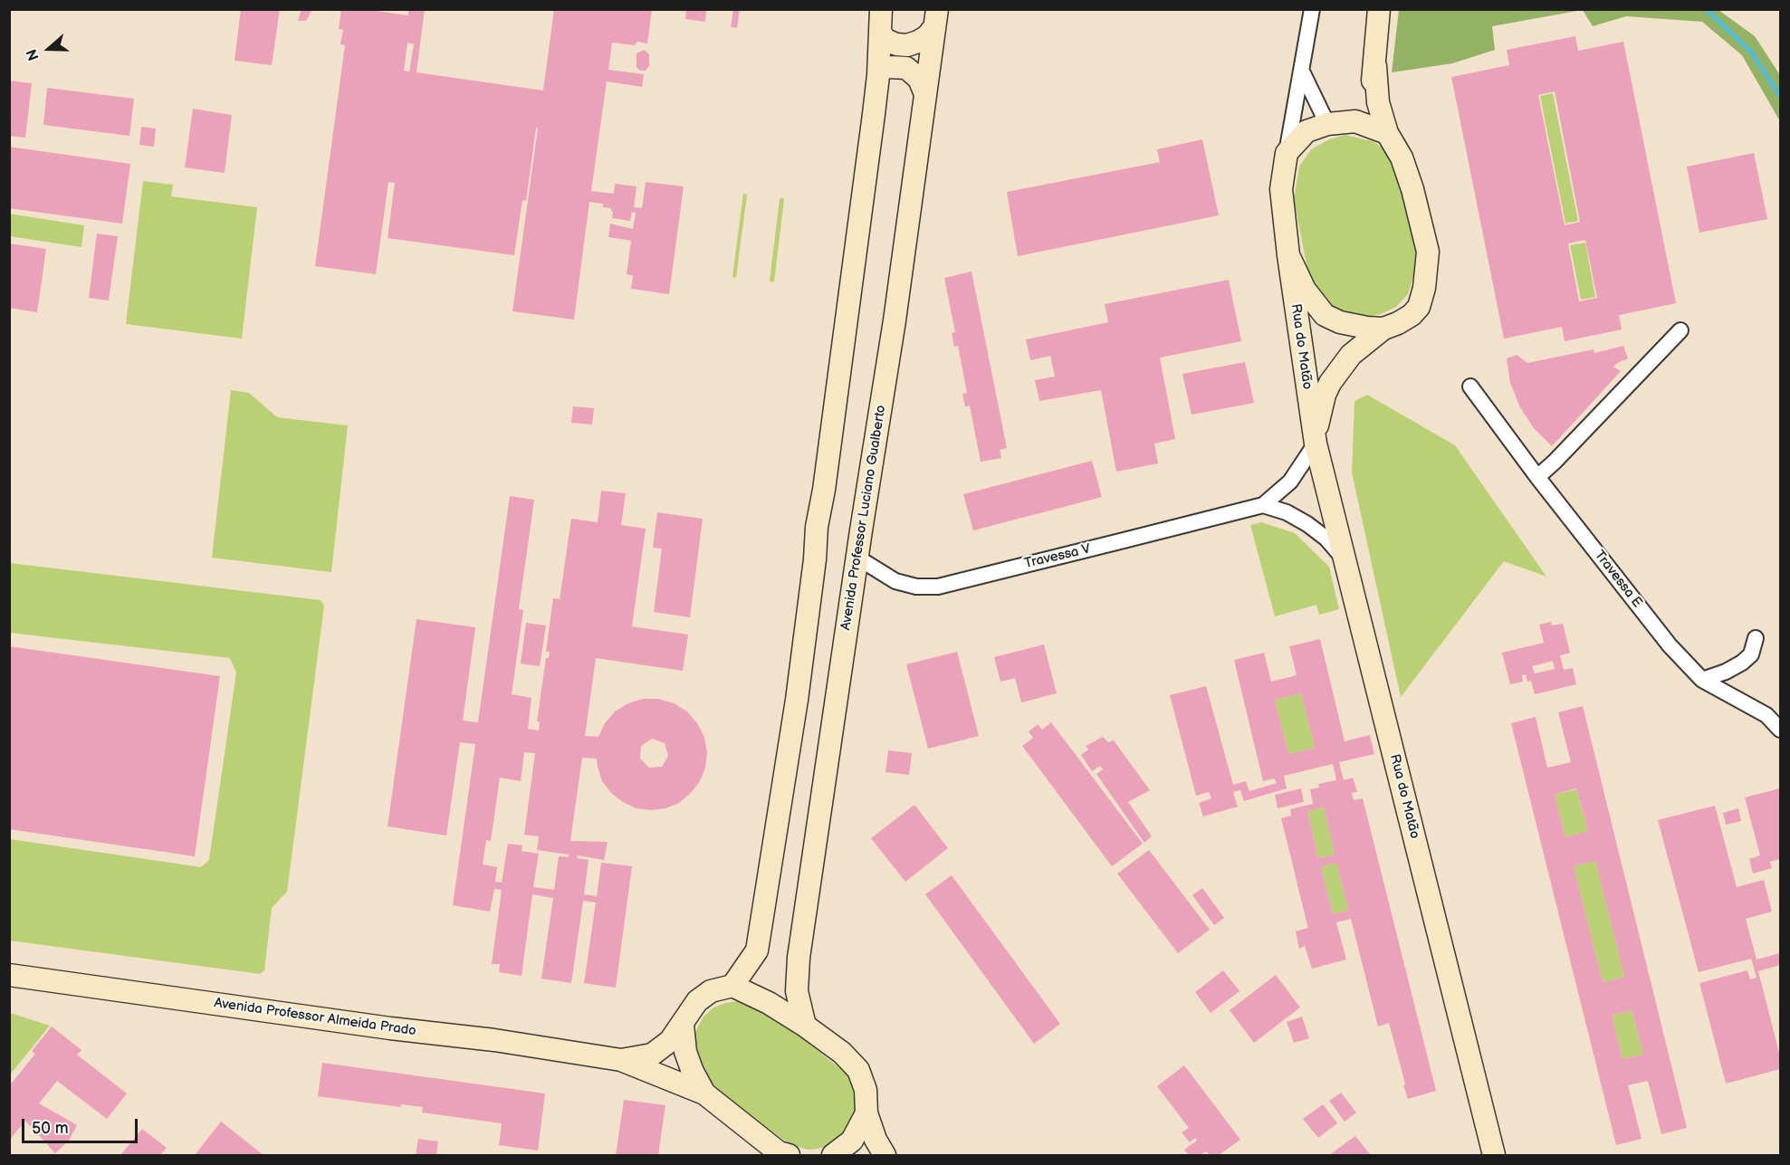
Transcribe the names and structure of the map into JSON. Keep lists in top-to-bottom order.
{
  "streets": {
    "street": [
      "Rua do Matão",
      "Avenida Professor Luciano Gualberto",
      "Travessa V",
      "Travessa E",
      "Avenida Professor Almeida Prado"
    ]
  },
  "crossings": [
    ["Rua do Matão", "Travessa V"],
    ["Avenida Professor Luciano Gualberto", "Travessa V"]
  ],
  "scale_bar": "50 m",
  "north": "left"
}
